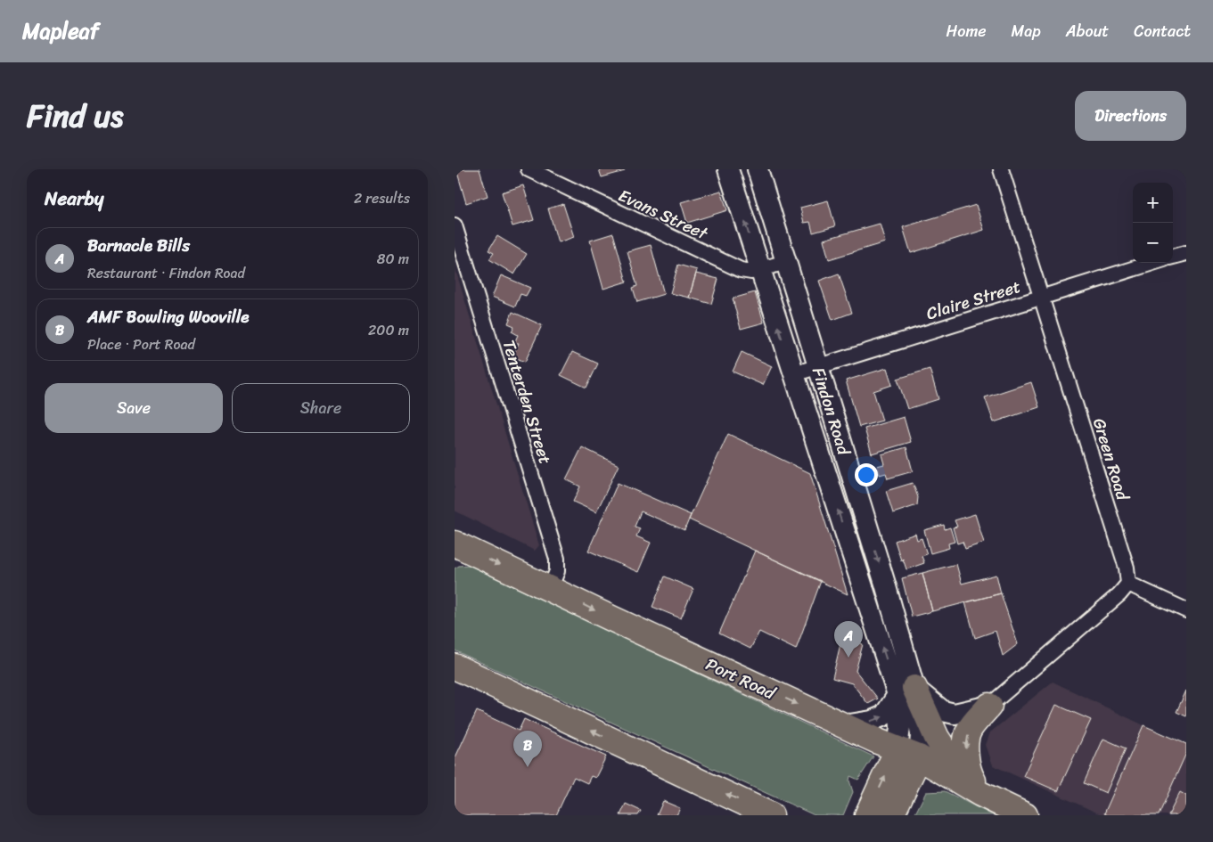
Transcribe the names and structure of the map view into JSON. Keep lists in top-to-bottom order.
{
  "streets": {
    "highway": ["Port Road"],
    "main road": ["Findon Road"],
    "street": [
      "Evans Street",
      "Claire Street",
      "Tenterden Street",
      "Green Road"
    ]
  },
  "crossings": [
    ["Evans Street", "Findon Road"],
    ["Claire Street", "Findon Road"],
    ["Claire Street", "Green Road"],
    ["Tenterden Street", "Port Road"],
    ["Findon Road", "Port Road"]
  ],
  "page": {
    "header": "Mapleaf",
    "nav": [
      "Home",
      "Map",
      "About",
      "Contact"
    ],
    "title": "Find us",
    "buttons": [
      "Directions",
      ["Save", "Share"]
    ],
    "heading": ["Nearby", "2 results"],
    "map_buttons": ["+", "−"],
    "list": [
      {
        "mark": "A",
        "name": "Barnacle Bills",
        "note": "Restaurant · Findon Road",
        "value": "80 m"
      },
      {
        "mark": "B",
        "name": "AMF Bowling Wooville",
        "note": "Place · Port Road",
        "value": "200 m"
      }
    ],
    "pins": ["A", "B"]
  }
}
